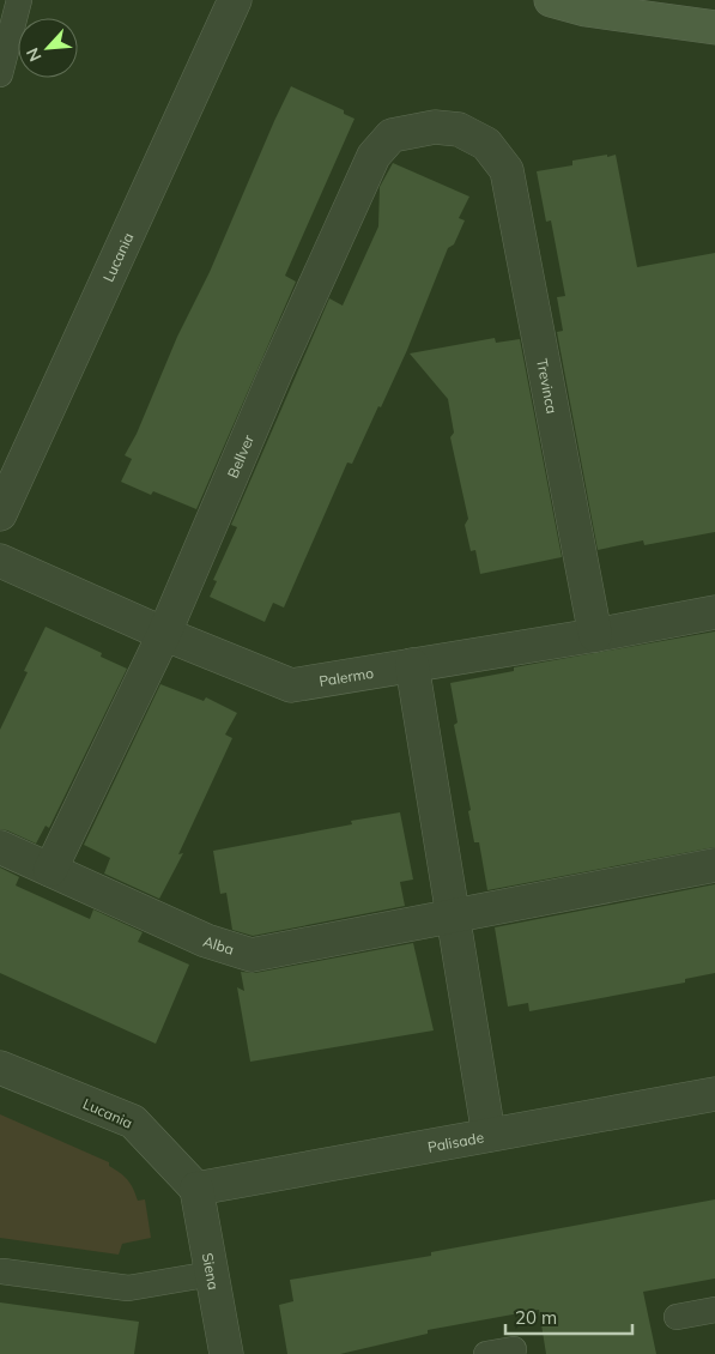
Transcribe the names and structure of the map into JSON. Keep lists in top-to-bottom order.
{
  "streets": {
    "street": [
      "Lucania",
      "Trevinca",
      "Bellver",
      "Palermo",
      "Alba",
      "Palisade",
      "Siena"
    ]
  },
  "crossings": [
    ["Lucania", "Palisade"],
    ["Lucania", "Siena"],
    ["Trevinca", "Bellver"],
    ["Trevinca", "Palermo"],
    ["Bellver", "Palermo"],
    ["Bellver", "Alba"],
    ["Palisade", "Siena"]
  ],
  "scale_bar": "20 m",
  "north": "bottom left"
}
